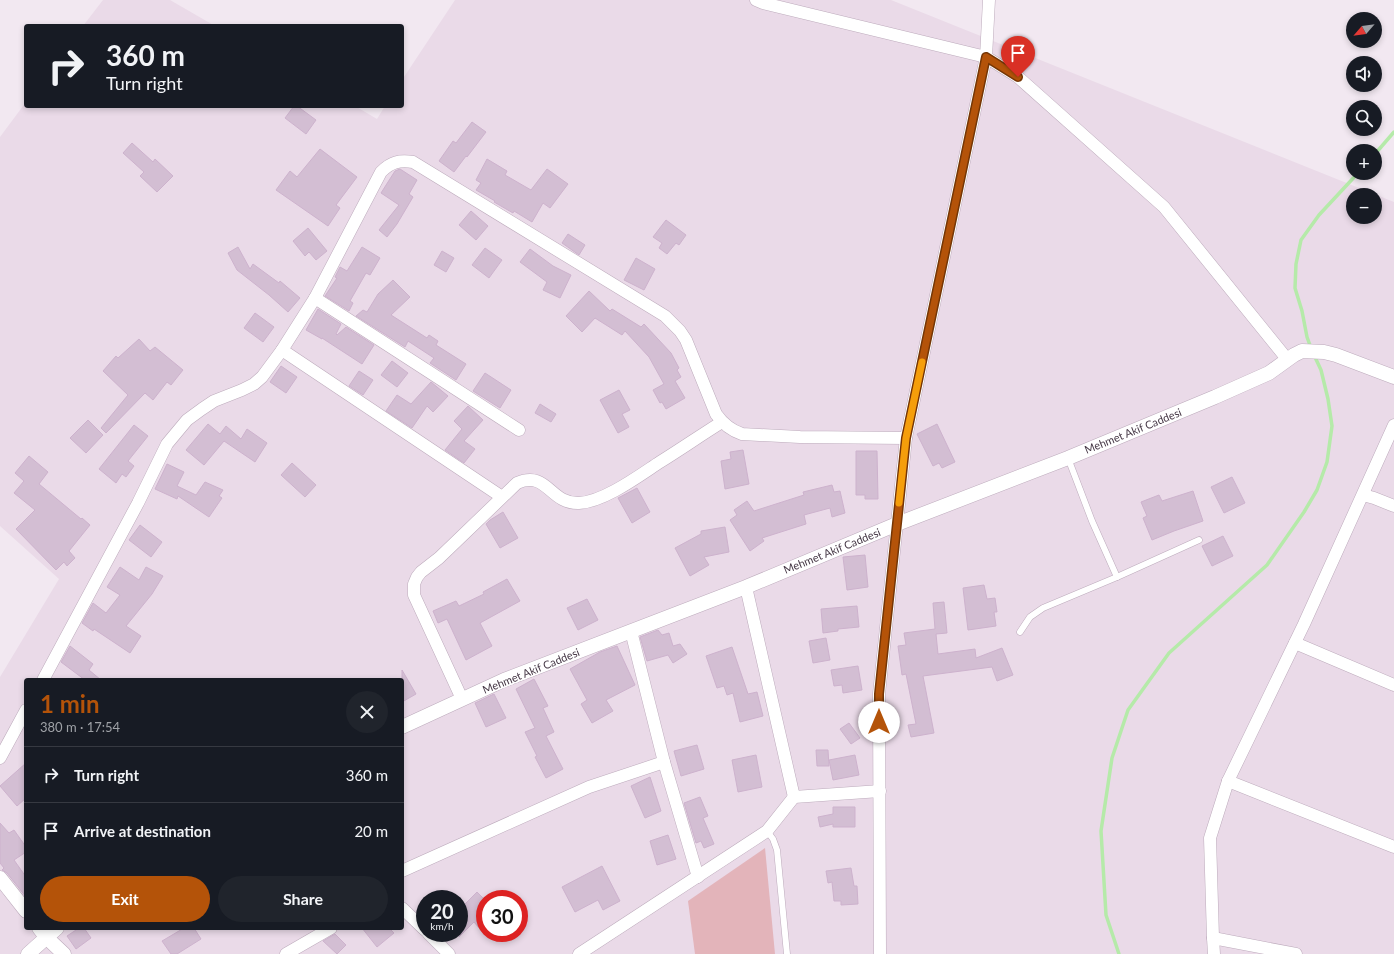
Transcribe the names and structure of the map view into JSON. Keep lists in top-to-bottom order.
{
  "streets": {
    "street": ["Mehmet Akif Caddesi"]
  },
  "north": "bottom left",
  "page": {
    "map_buttons": ["+", "−"],
    "turn": ["360 m", "Turn right"],
    "heading": ["1 min", "380 m · 17:54"],
    "list": [
      {
        "name": "Turn right",
        "value": "360 m"
      },
      {
        "name": "Arrive at destination",
        "value": "20 m"
      }
    ],
    "buttons": ["Exit", "Share"],
    "speed": "20 km/h",
    "limit": "30"
  }
}
